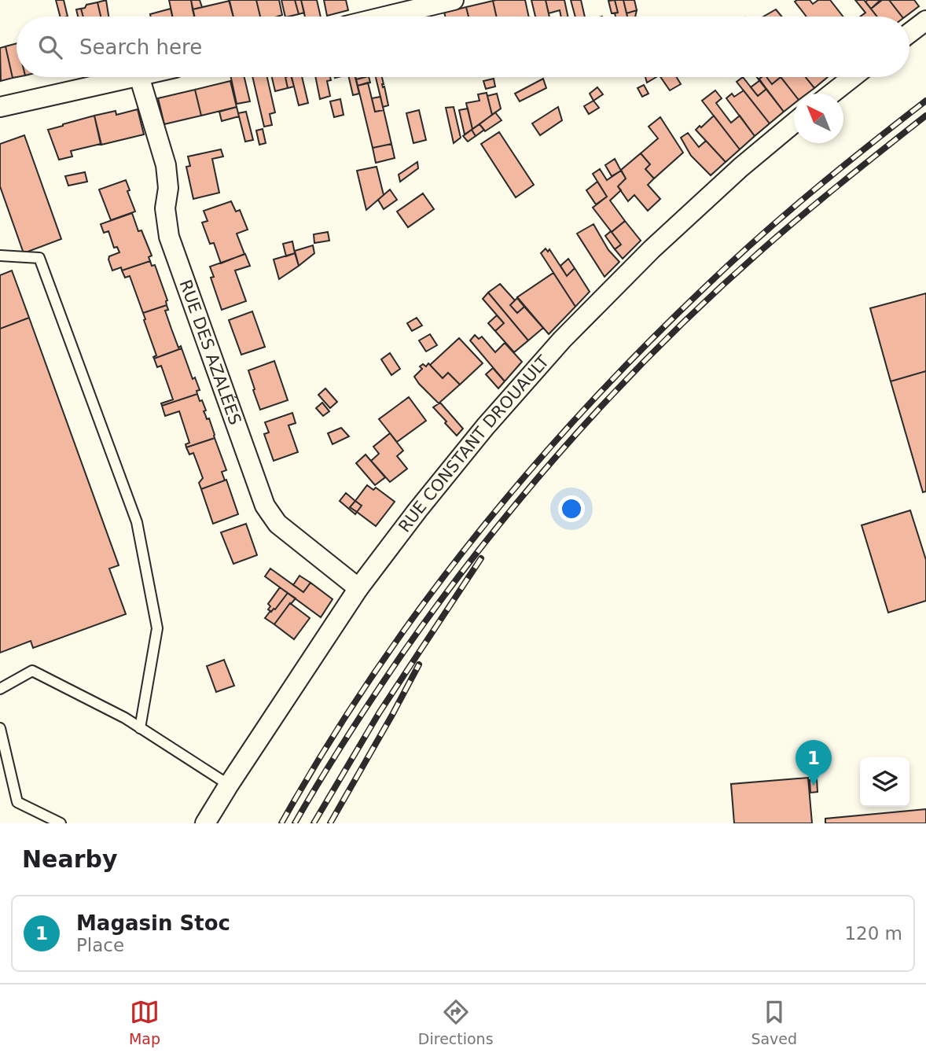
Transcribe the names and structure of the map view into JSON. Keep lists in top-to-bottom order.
{
  "streets": {
    "street": ["RUE DES AZALÉES", "RUE CONSTANT DROUAULT"]
  },
  "crossings": [
    ["RUE DES AZALÉES", "RUE CONSTANT DROUAULT"]
  ],
  "north": "top left",
  "page": {
    "search": "Search here",
    "pins": "1",
    "heading": "Nearby",
    "list": [
      {
        "mark": "1",
        "name": "Magasin Stoc",
        "note": "Place",
        "value": "120 m"
      }
    ],
    "nav": ["Map", "Directions", "Saved"]
  }
}
